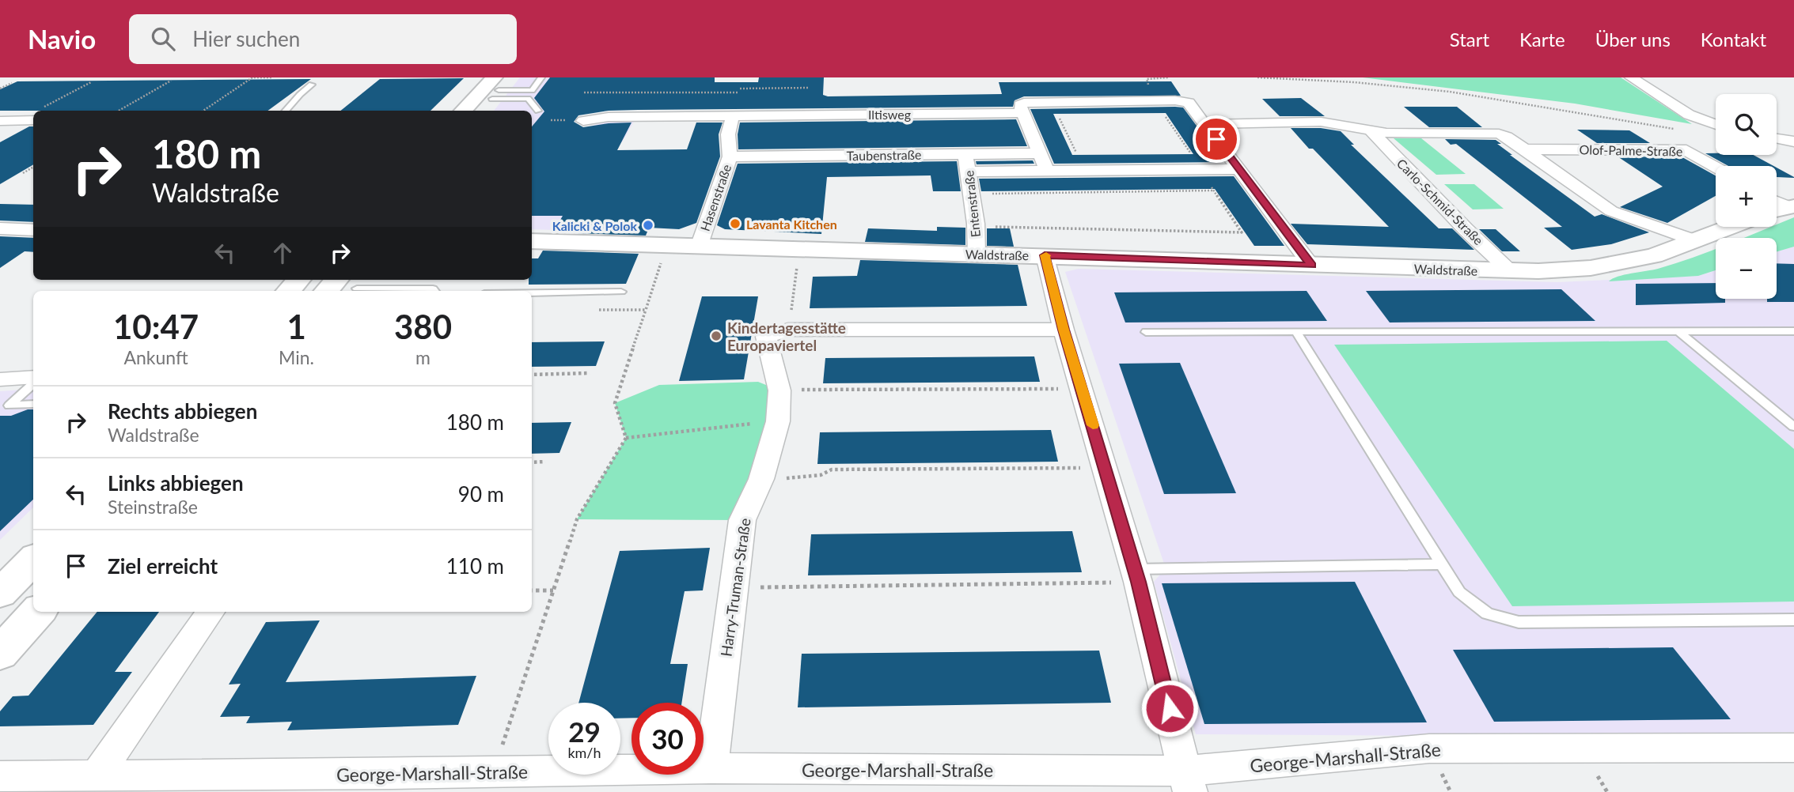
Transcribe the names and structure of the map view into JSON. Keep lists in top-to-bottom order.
{
  "streets": {
    "street": [
      "Iltisweg",
      "Olof-Palme-Straße",
      "Taubenstraße",
      "Hasenstraße",
      "Carlo-Schmid-Straße",
      "Entenstraße",
      "Waldstraße",
      "Harry-Truman-Straße",
      "George-Marshall-Straße"
    ]
  },
  "crossings": [
    ["Iltisweg", "Hasenstraße"],
    ["Taubenstraße", "Hasenstraße"],
    ["Taubenstraße", "Entenstraße"],
    ["Hasenstraße", "Waldstraße"],
    ["Carlo-Schmid-Straße", "Waldstraße"],
    ["Entenstraße", "Waldstraße"],
    ["Harry-Truman-Straße", "George-Marshall-Straße"]
  ],
  "places": ["Lavanta Kitchen", "Kalicki & Polok", "Kindertagesstätte Europaviertel"],
  "page": {
    "header": "Navio",
    "search": "Hier suchen",
    "nav": [
      "Start",
      "Karte",
      "Über uns",
      "Kontakt"
    ],
    "map_buttons": ["+", "−"],
    "turn": ["180 m", "Waldstraße"],
    "eta": [
      "10:47",
      "Ankunft",
      "1",
      "Min.",
      "380",
      "m"
    ],
    "list": [
      {
        "name": "Rechts abbiegen",
        "note": "Waldstraße",
        "value": "180 m"
      },
      {
        "name": "Links abbiegen",
        "note": "Steinstraße",
        "value": "90 m"
      },
      {
        "name": "Ziel erreicht",
        "value": "110 m"
      }
    ],
    "speed": "29 km/h",
    "limit": "30"
  }
}
